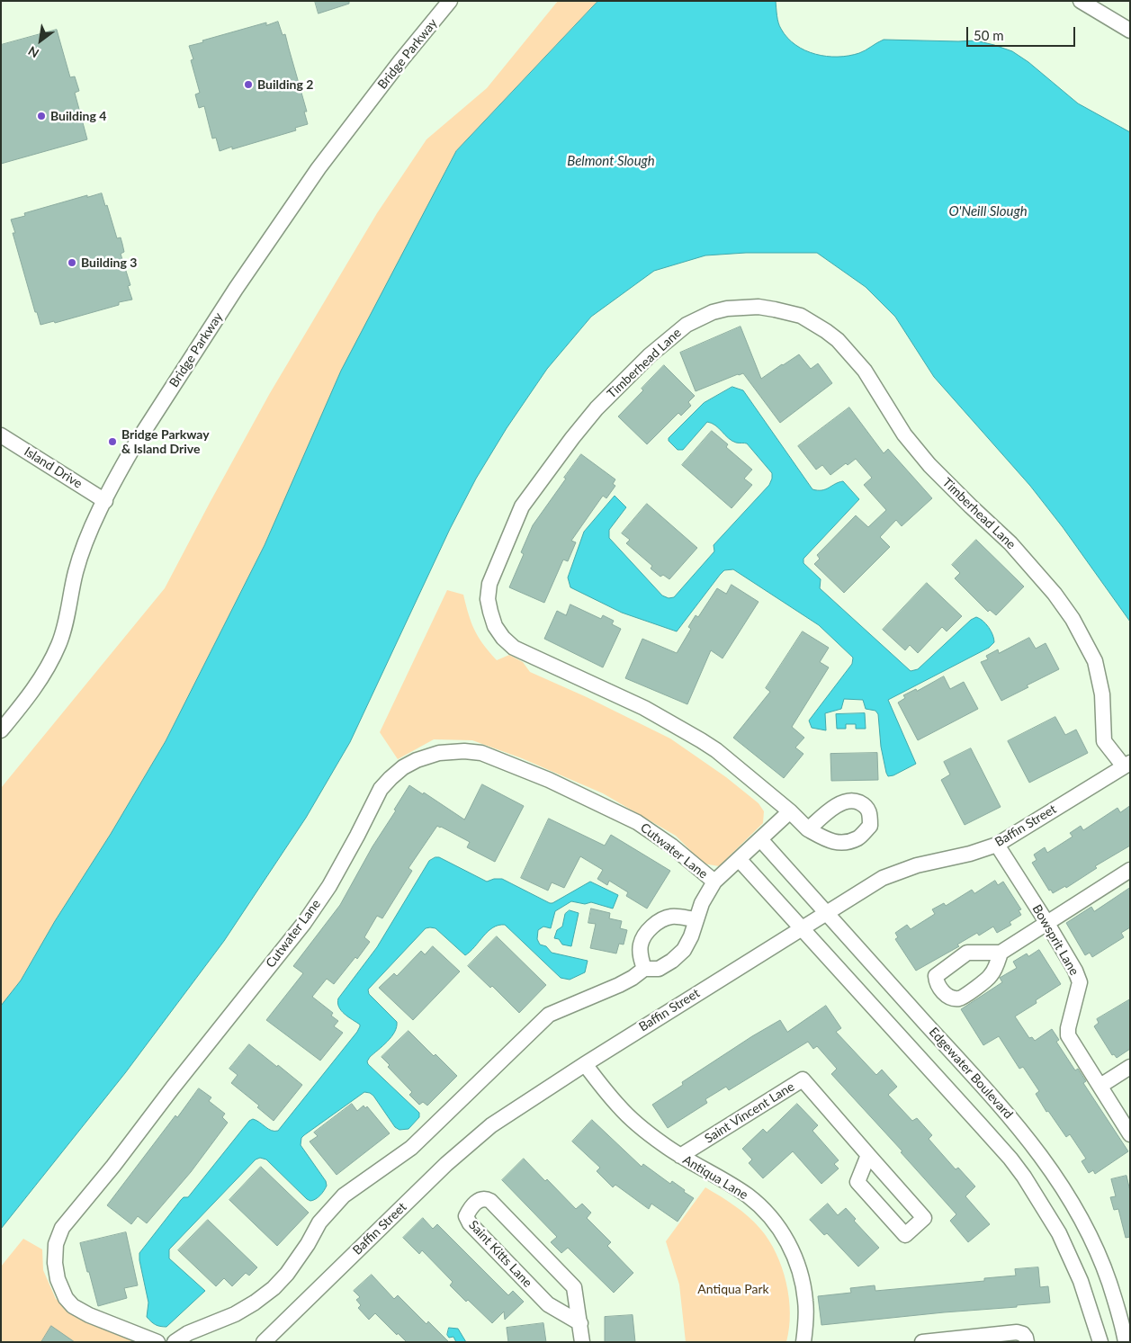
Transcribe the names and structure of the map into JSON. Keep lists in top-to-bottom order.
{
  "streets": {
    "street": [
      "Bridge Parkway",
      "Timberhead Lane",
      "Island Drive",
      "Baffin Street",
      "Cutwater Lane",
      "Bowsprit Lane",
      "Edgewater Boulevard",
      "Saint Vincent Lane",
      "Antiqua Lane",
      "Saint Kitts Lane"
    ]
  },
  "crossings": [
    ["Bridge Parkway", "Island Drive"],
    ["Timberhead Lane", "Baffin Street"],
    ["Timberhead Lane", "Cutwater Lane"],
    ["Baffin Street", "Bowsprit Lane"],
    ["Baffin Street", "Edgewater Boulevard"],
    ["Baffin Street", "Antiqua Lane"],
    ["Cutwater Lane", "Edgewater Boulevard"],
    ["Saint Vincent Lane", "Antiqua Lane"]
  ],
  "water": ["Belmont Slough", "O'Neill Slough"],
  "parks": ["Antiqua Park"],
  "places": [
    "Building 2",
    "Building 4",
    "Building 3",
    "Bridge Parkway & Island Drive"
  ],
  "scale_bar": "50 m",
  "north": "bottom left"
}
